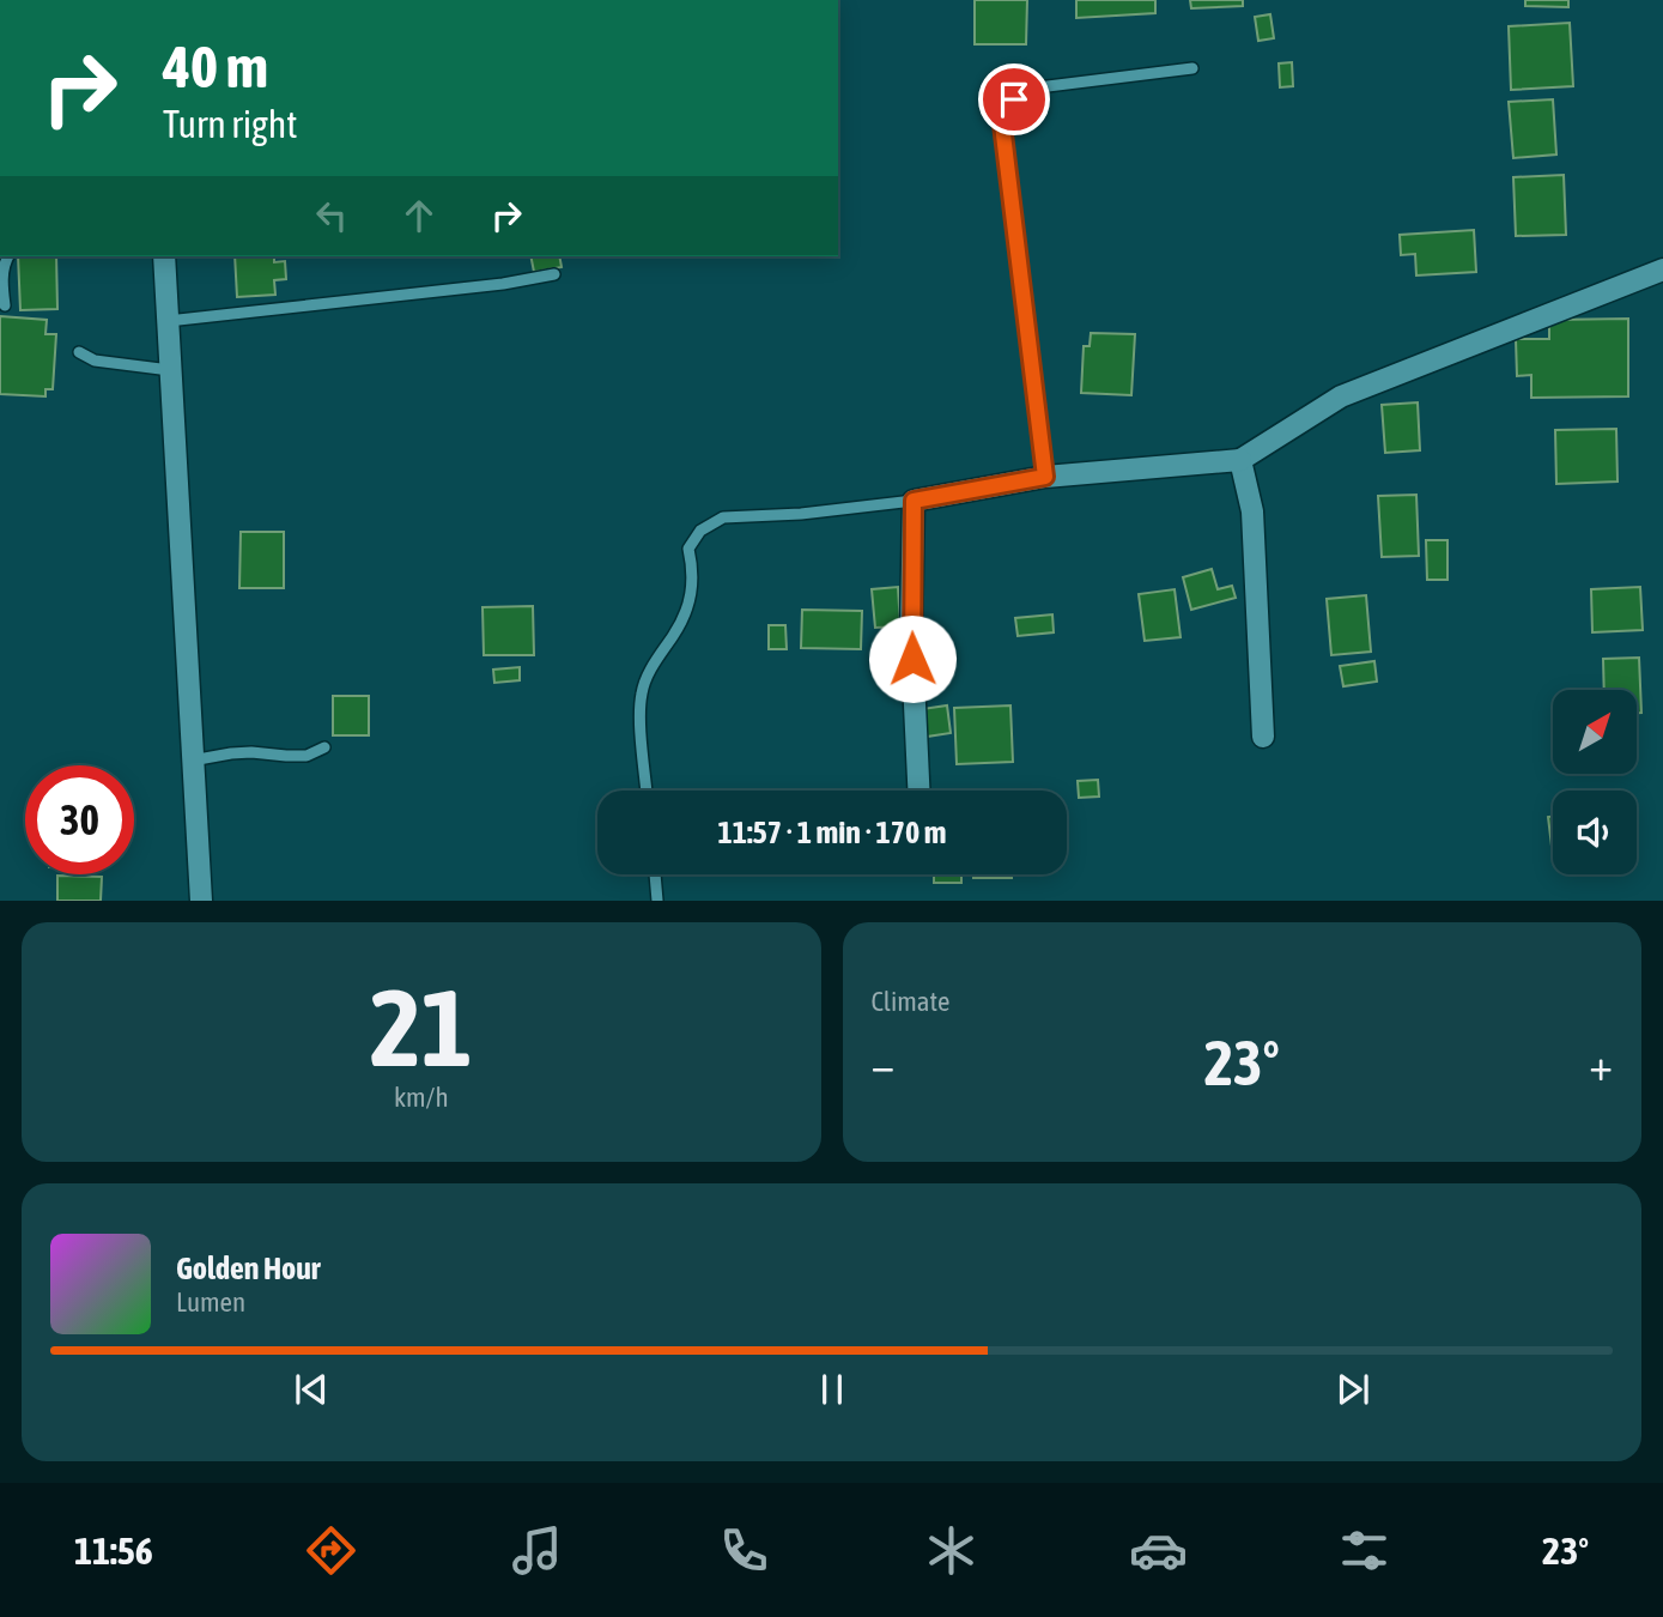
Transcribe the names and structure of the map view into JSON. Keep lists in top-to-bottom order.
{
  "north": "top right",
  "page": {
    "turn": ["40 m", "Turn right"],
    "limit": "30",
    "trip": "11:57 · 1 min · 170 m",
    "tile": [
      ["21", "km/h"],
      "Climate"
    ],
    "heat": ["−", "23°", "+"],
    "song": ["Golden Hour", "Lumen"],
    "tabs": ["11:56", "23°"]
  }
}
